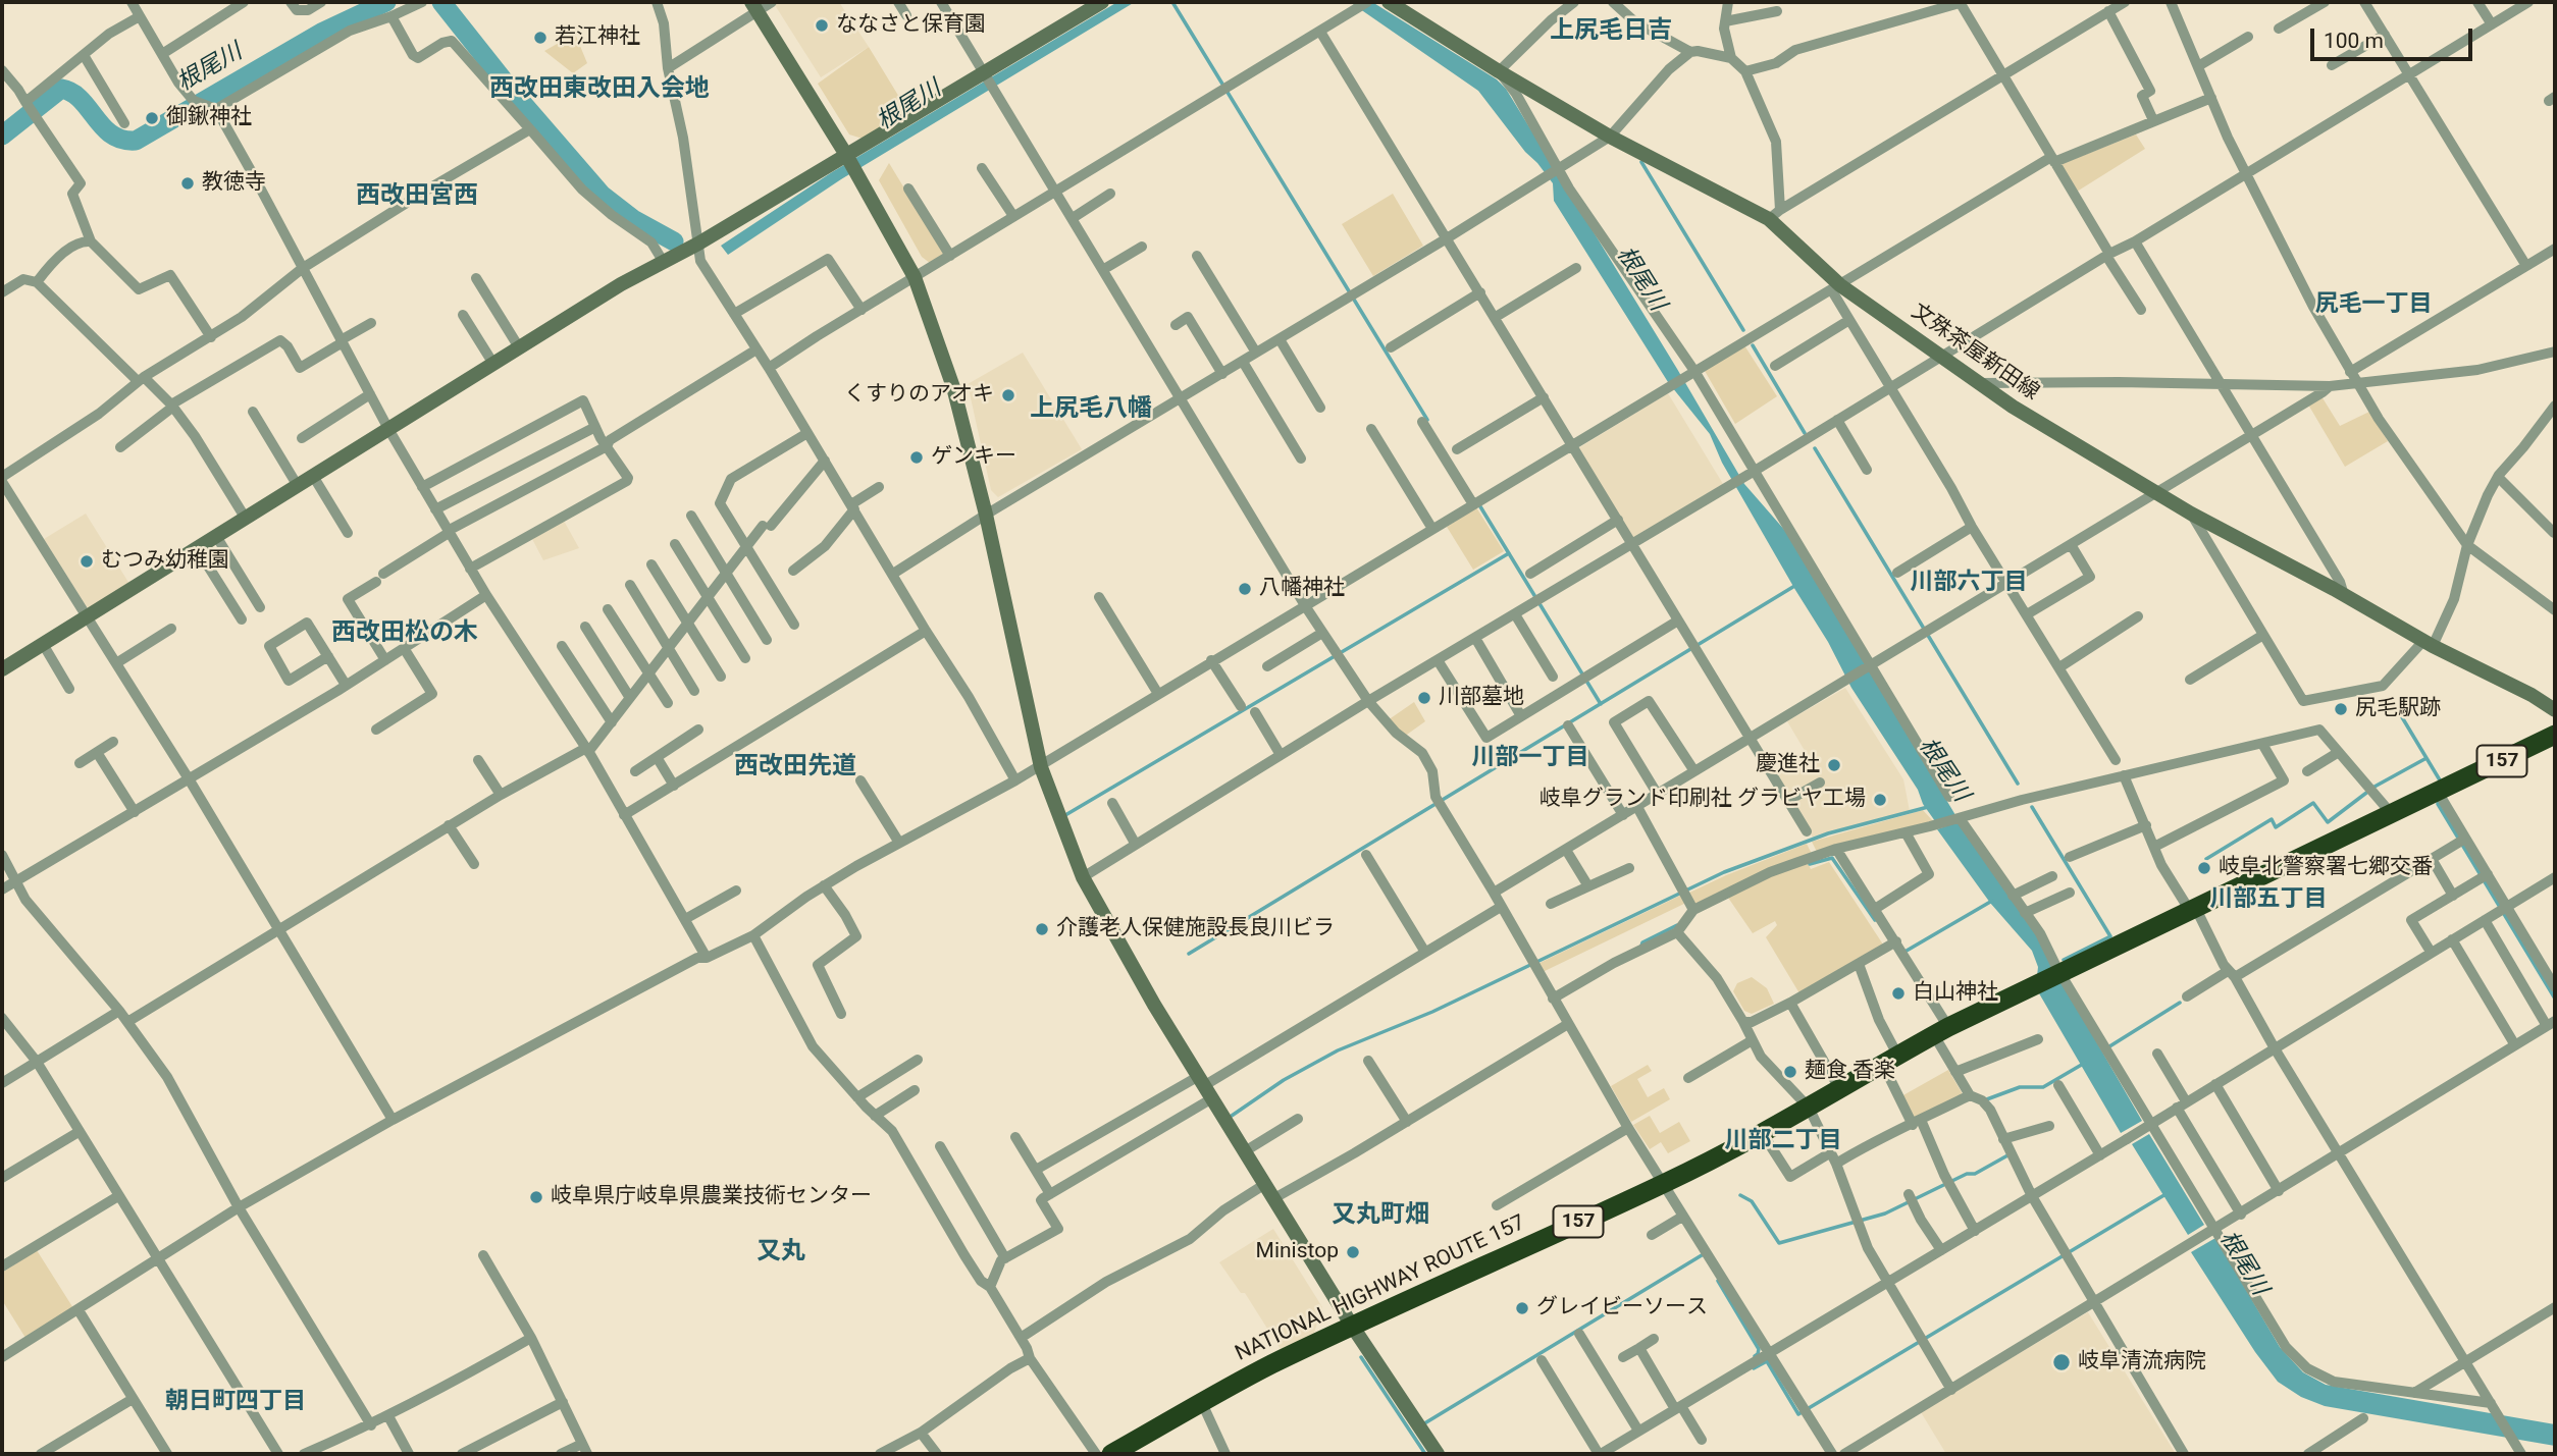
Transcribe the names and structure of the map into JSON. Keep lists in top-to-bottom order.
{
  "streets": {
    "highway": ["157", "NATIONAL HIGHWAY ROUTE 157"],
    "street": ["文殊茶屋新田線"]
  },
  "districts": [
    "上尻毛日吉",
    "西改田東改田入会地",
    "西改田宮西",
    "尻毛一丁目",
    "上尻毛八幡",
    "川部六丁目",
    "西改田松の木",
    "川部一丁目",
    "西改田先道",
    "川部五丁目",
    "川部二丁目",
    "又丸町畑",
    "又丸",
    "朝日町四丁目"
  ],
  "water": ["根尾川"],
  "places": [
    "ななさと保育園",
    "若江神社",
    "御鍬神社",
    "教徳寺",
    "くすりのアオキ",
    "ゲンキー",
    "むつみ幼稚園",
    "八幡神社",
    "川部墓地",
    "尻毛駅跡",
    "慶進社",
    "岐阜グランド印刷社 グラビヤ工場",
    "岐阜北警察署七郷交番",
    "介護老人保健施設長良川ビラ",
    "白山神社",
    "麺食 香楽",
    "岐阜県庁岐阜県農業技術センター",
    "Ministop",
    "グレイビーソース",
    "岐阜清流病院"
  ],
  "scale_bar": "100 m"
}
